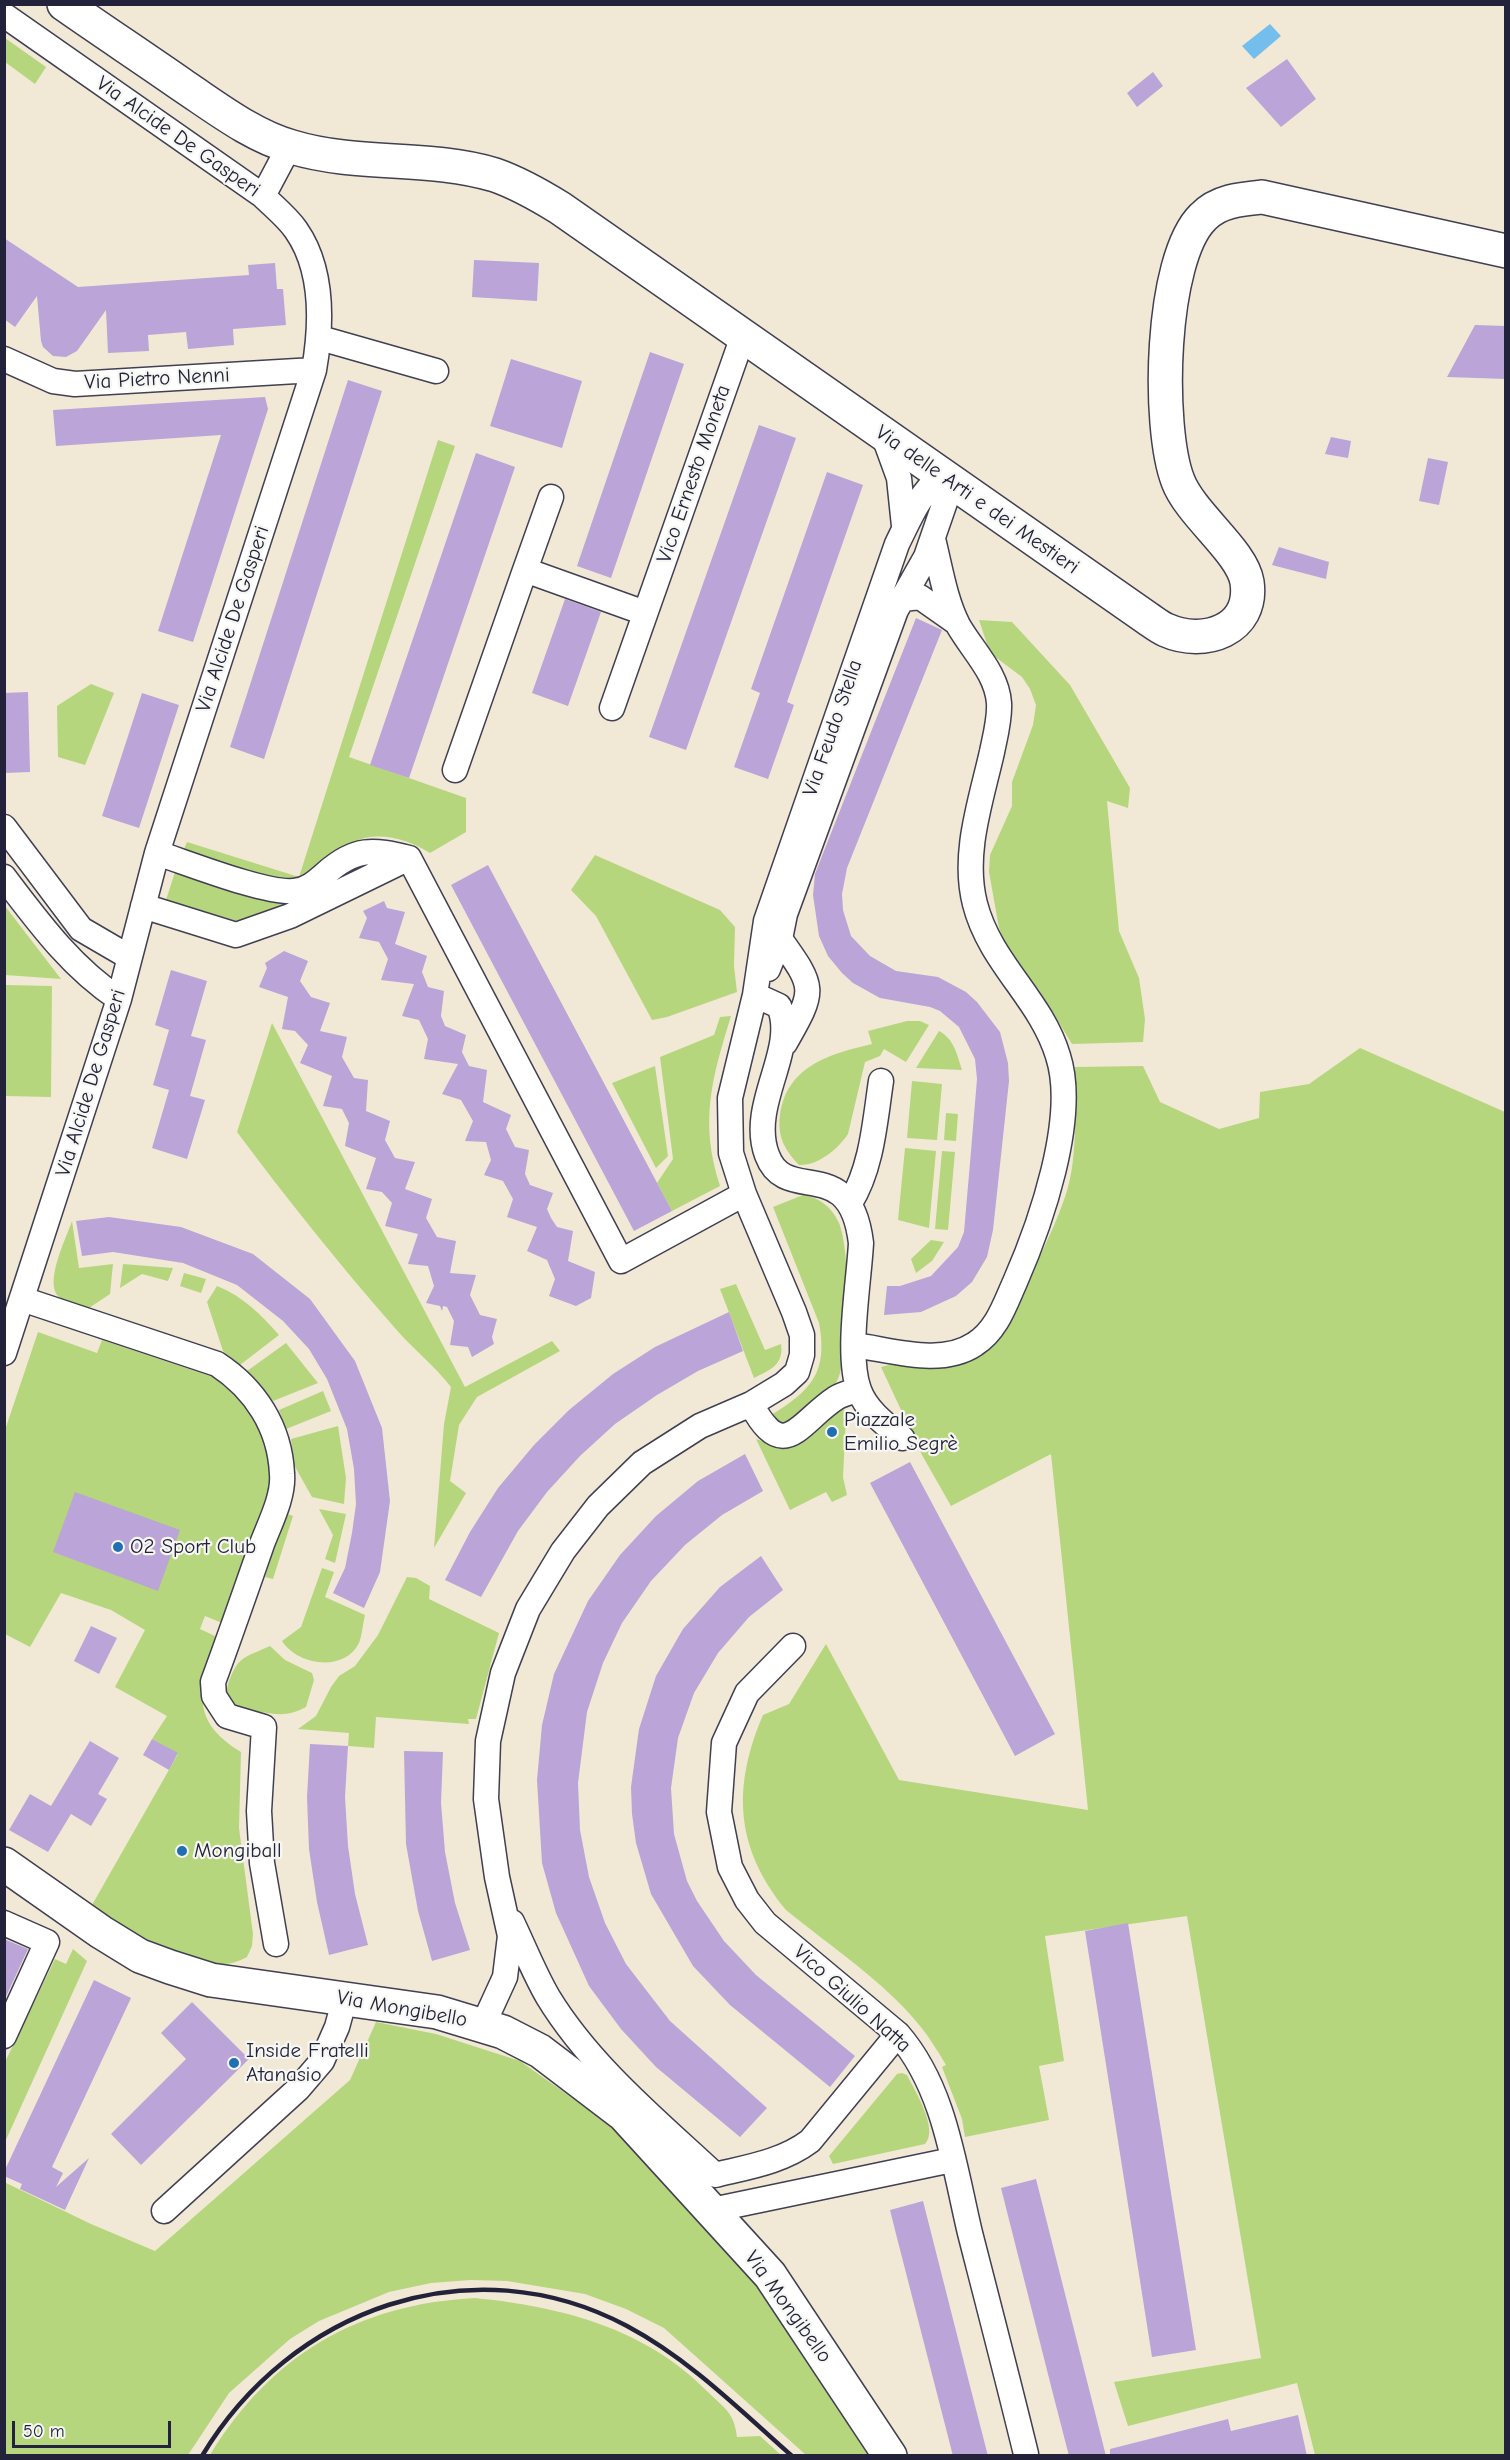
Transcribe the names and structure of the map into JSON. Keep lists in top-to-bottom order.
{
  "streets": {
    "street": [
      "Via Alcide De Gasperi",
      "Via Pietro Nenni",
      "Vico Ernesto Moneta",
      "Via delle Arti e dei Mestieri",
      "Via Feudo Stella",
      "Vico Giulio Natta",
      "Via Mongibello"
    ]
  },
  "crossings": [
    ["Via Alcide De Gasperi", "Via Pietro Nenni"],
    ["Vico Ernesto Moneta", "Via delle Arti e dei Mestieri"],
    ["Via delle Arti e dei Mestieri", "Via Feudo Stella"]
  ],
  "places": [
    "Piazzale Emilio Segrè",
    "O2 Sport Club",
    "Mongiball",
    "Inside Fratelli Atanasio"
  ],
  "scale_bar": "50 m"
}
